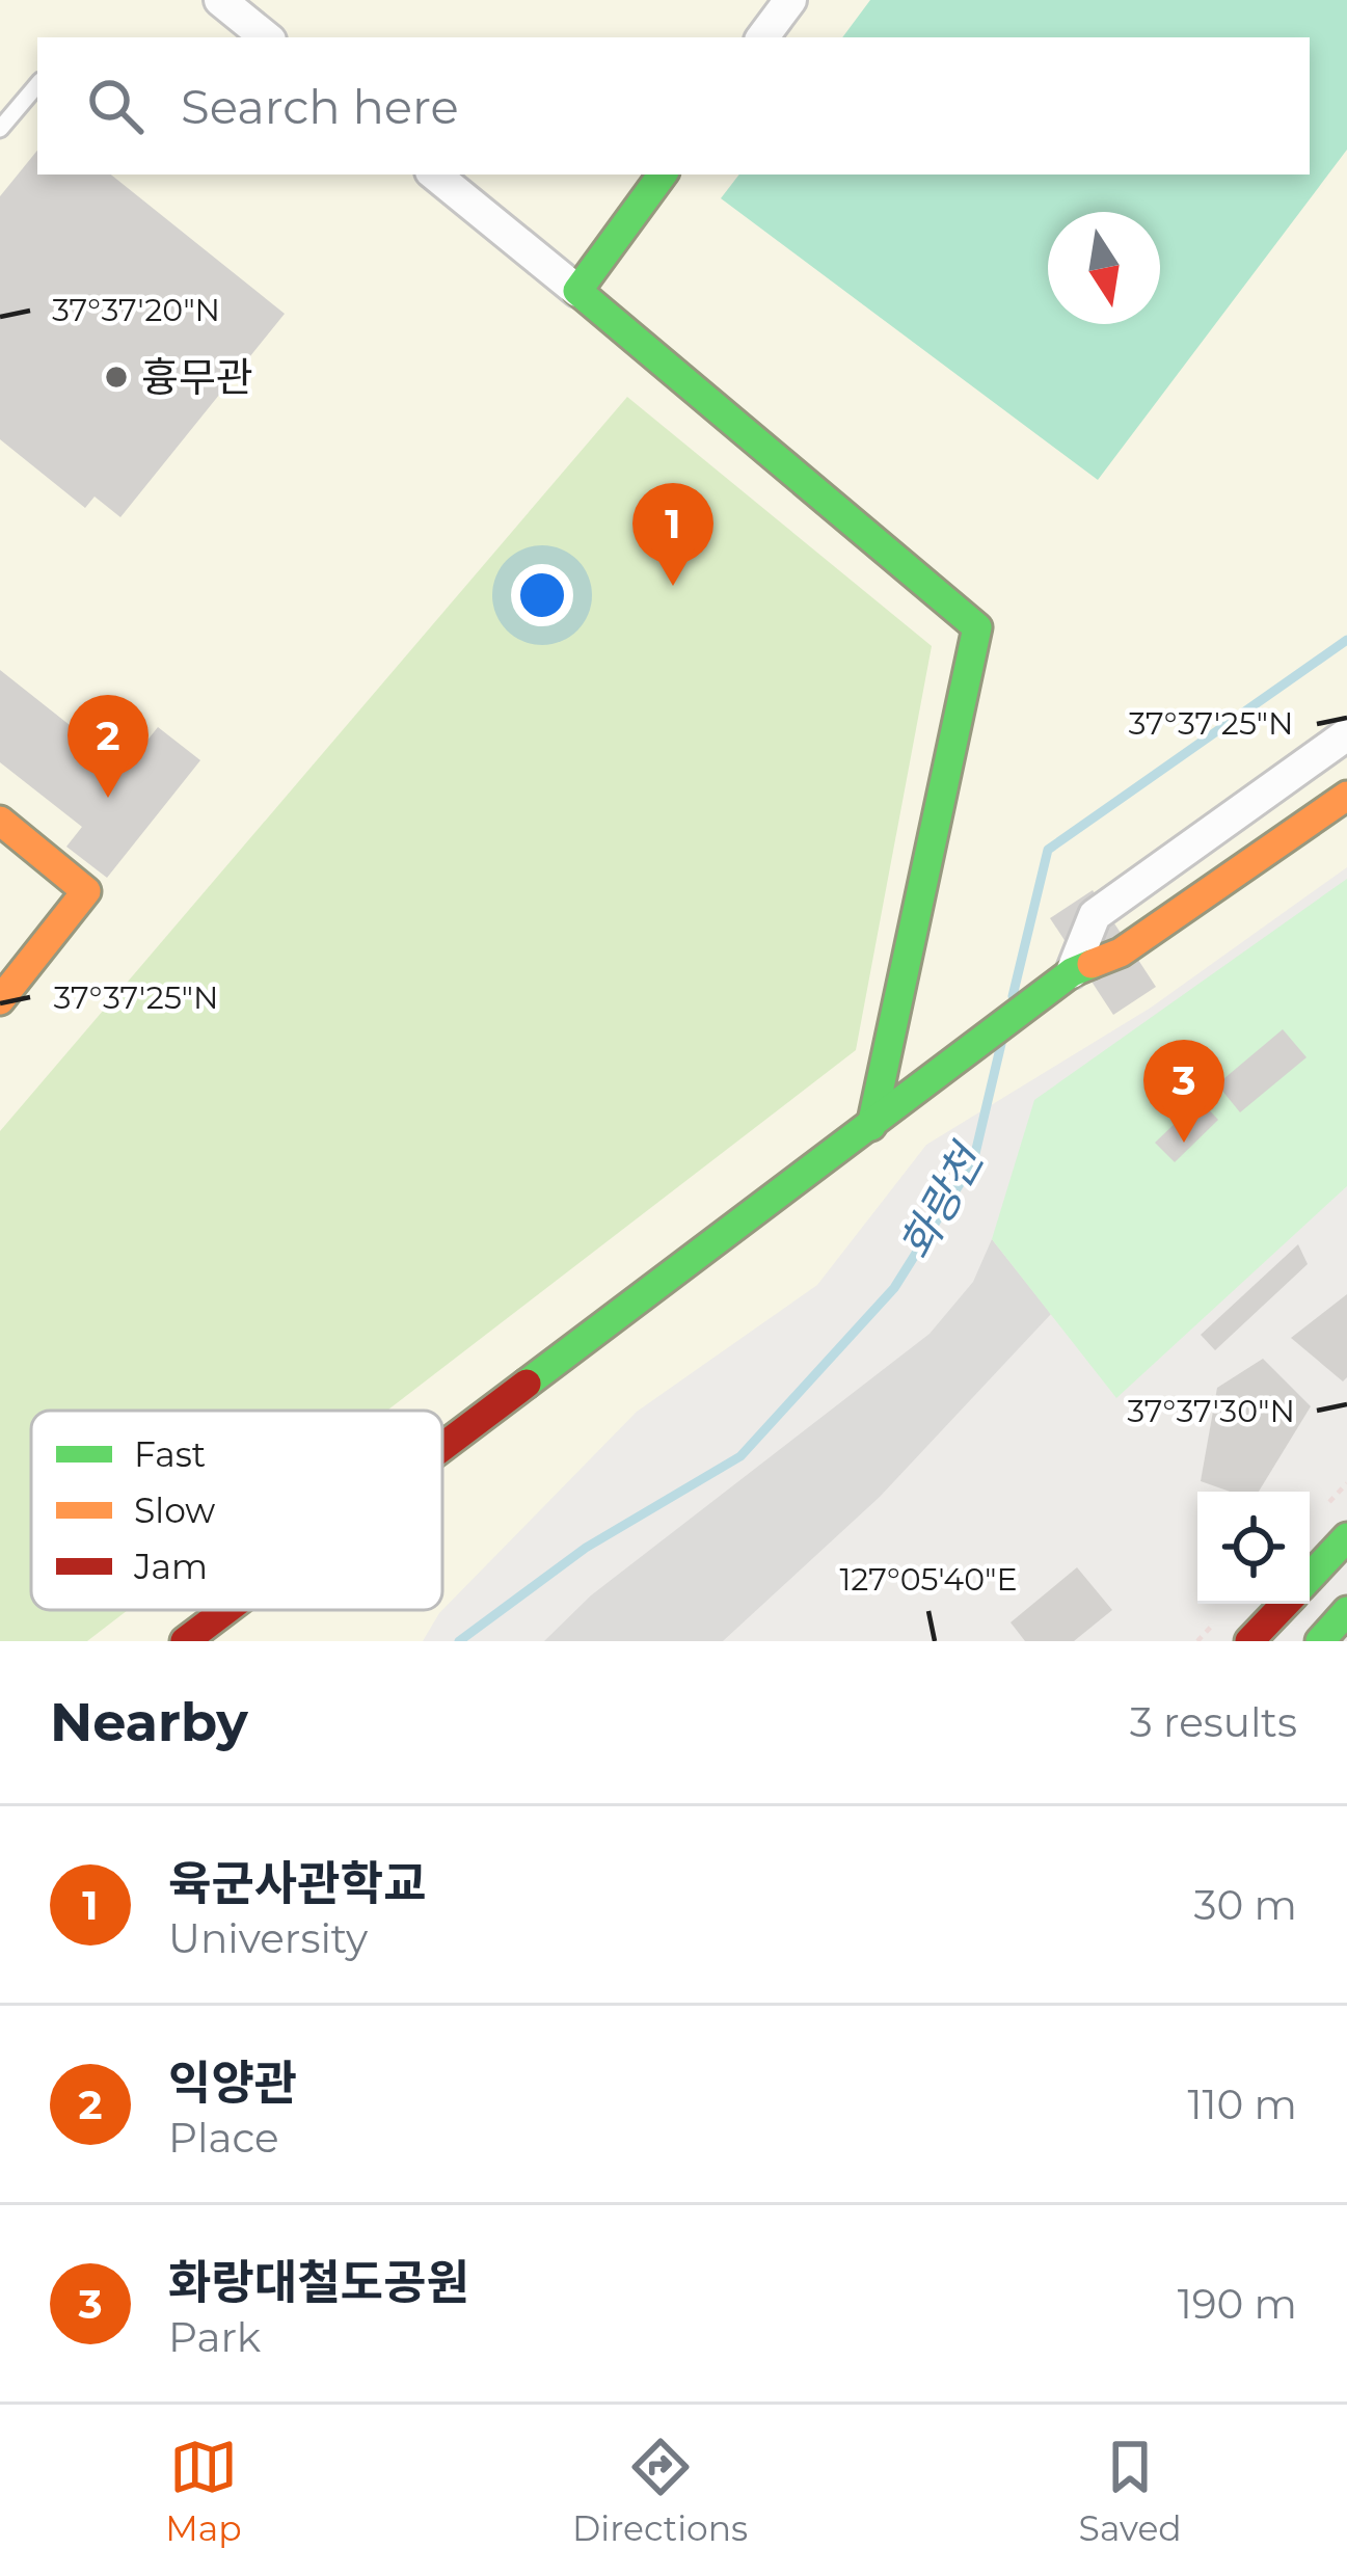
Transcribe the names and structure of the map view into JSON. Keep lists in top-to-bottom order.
{
  "water": ["화랑천"],
  "places": ["흉무관"],
  "legend": ["Fast", "Slow", "Jam"],
  "north": "bottom",
  "page": {
    "search": "Search here",
    "pins": ["1", "2", "3"],
    "heading": ["Nearby", "3 results"],
    "list": [
      {
        "mark": "1",
        "name": "육군사관학교",
        "note": "University",
        "value": "30 m"
      },
      {
        "mark": "2",
        "name": "익양관",
        "note": "Place",
        "value": "110 m"
      },
      {
        "mark": "3",
        "name": "화랑대철도공원",
        "note": "Park",
        "value": "190 m"
      }
    ],
    "nav": ["Map", "Directions", "Saved"]
  },
  "coordinates": [
    "37°37'20\"N",
    "37°37'25\"N",
    "37°37'30\"N",
    "127°05'40\"E"
  ]
}
